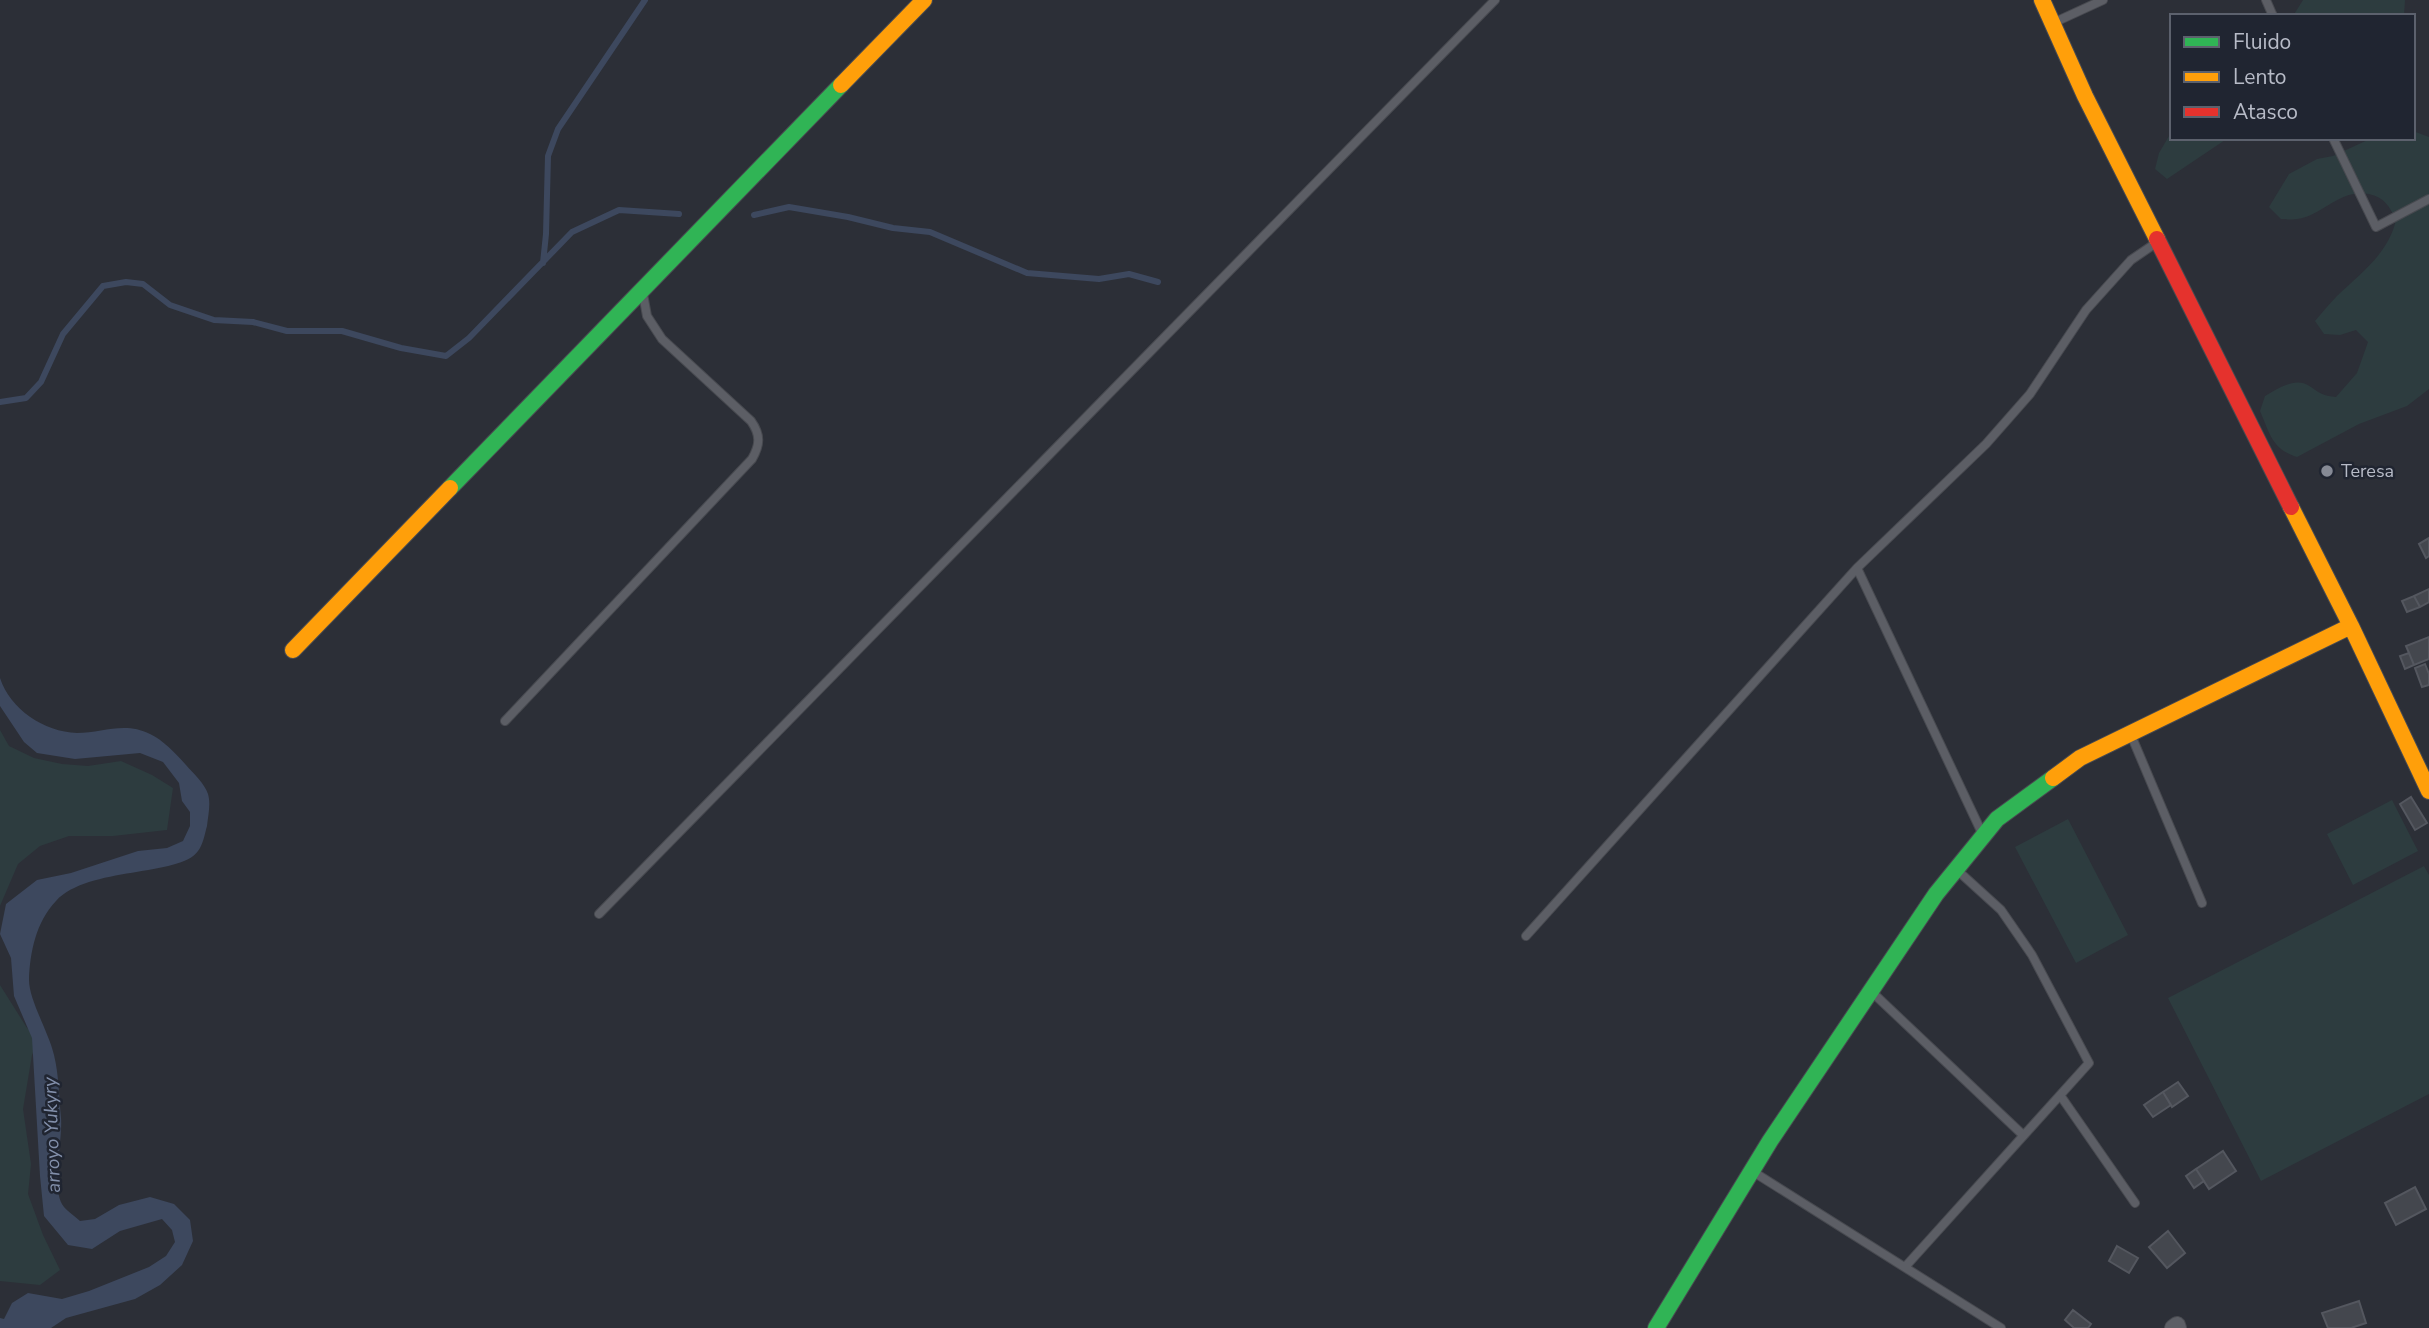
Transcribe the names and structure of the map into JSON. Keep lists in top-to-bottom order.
{
  "water": ["arroyo Yukyry"],
  "places": ["Teresa"],
  "legend": ["Fluido", "Lento", "Atasco"]
}
